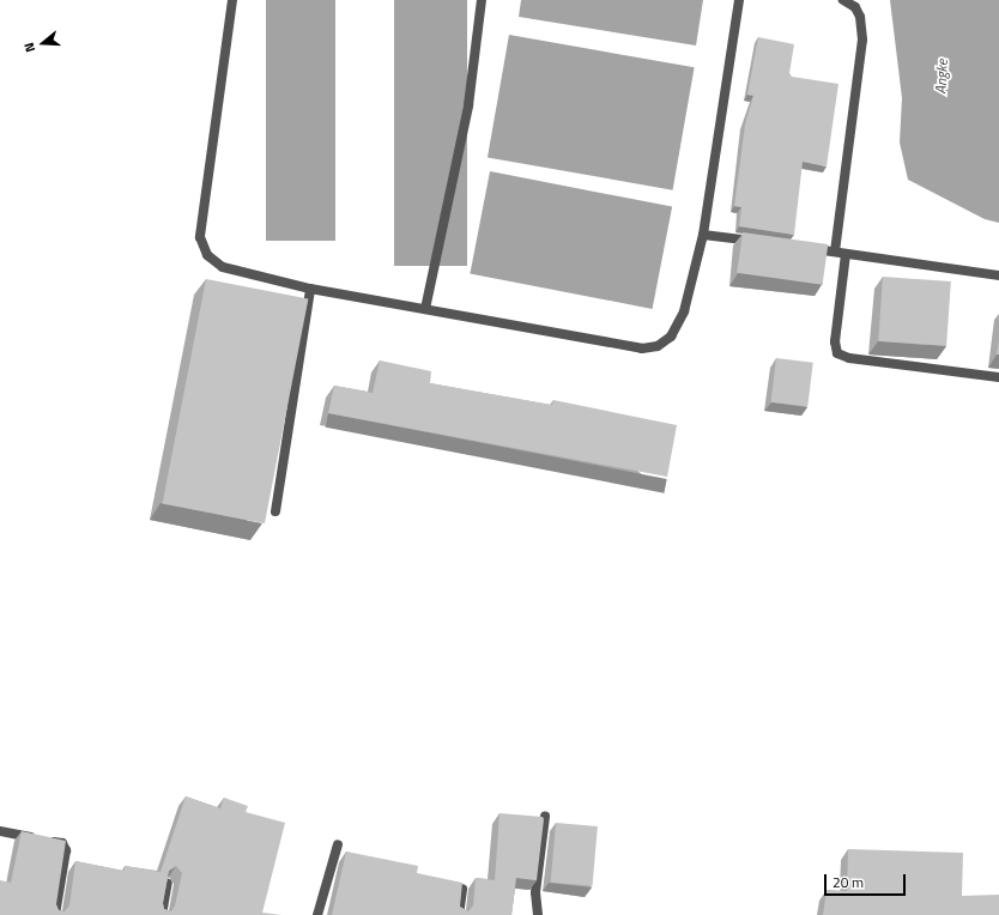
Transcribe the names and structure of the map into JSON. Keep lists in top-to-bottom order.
{
  "water": ["Angke"],
  "scale_bar": "20 m",
  "north": "left"
}
